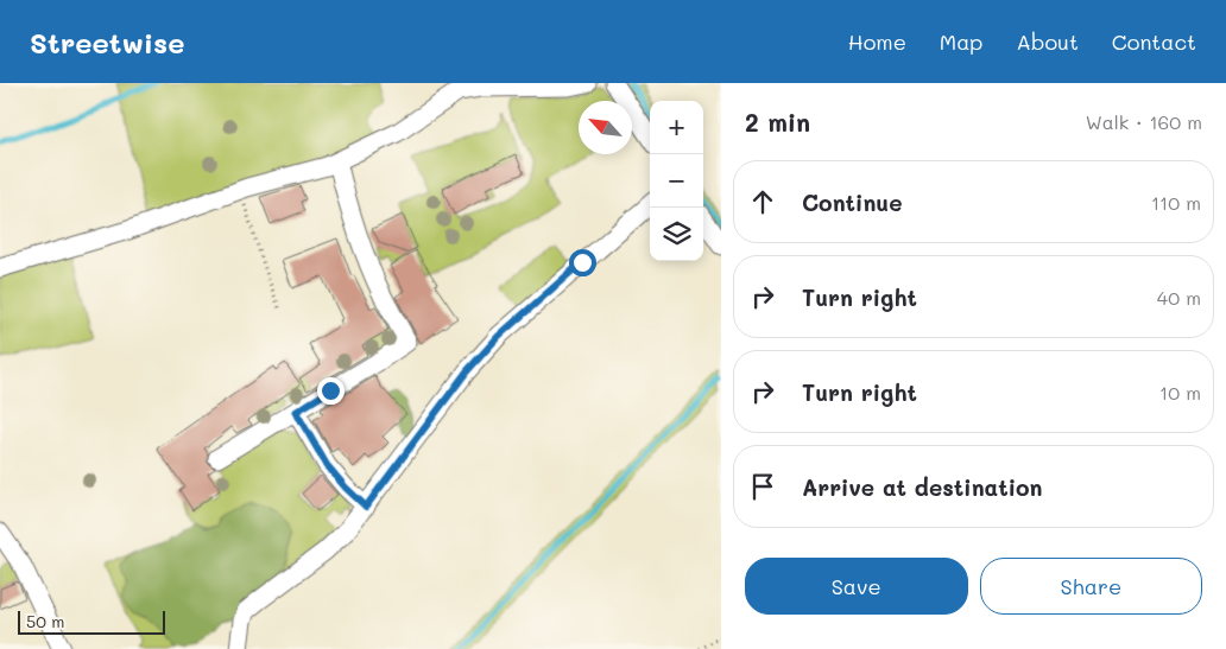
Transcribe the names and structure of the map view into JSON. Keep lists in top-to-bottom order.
{
  "scale_bar": "50 m",
  "north": "top left",
  "page": {
    "header": "Streetwise",
    "nav": [
      "Home",
      "Map",
      "About",
      "Contact"
    ],
    "heading": ["2 min", "Walk · 160 m"],
    "map_buttons": ["+", "−"],
    "list": [
      ["Continue", "110 m"],
      ["Turn right", "40 m"],
      ["Turn right", "10 m"],
      "Arrive at destination"
    ],
    "buttons": ["Save", "Share"],
    "scale": "50 m"
  }
}
